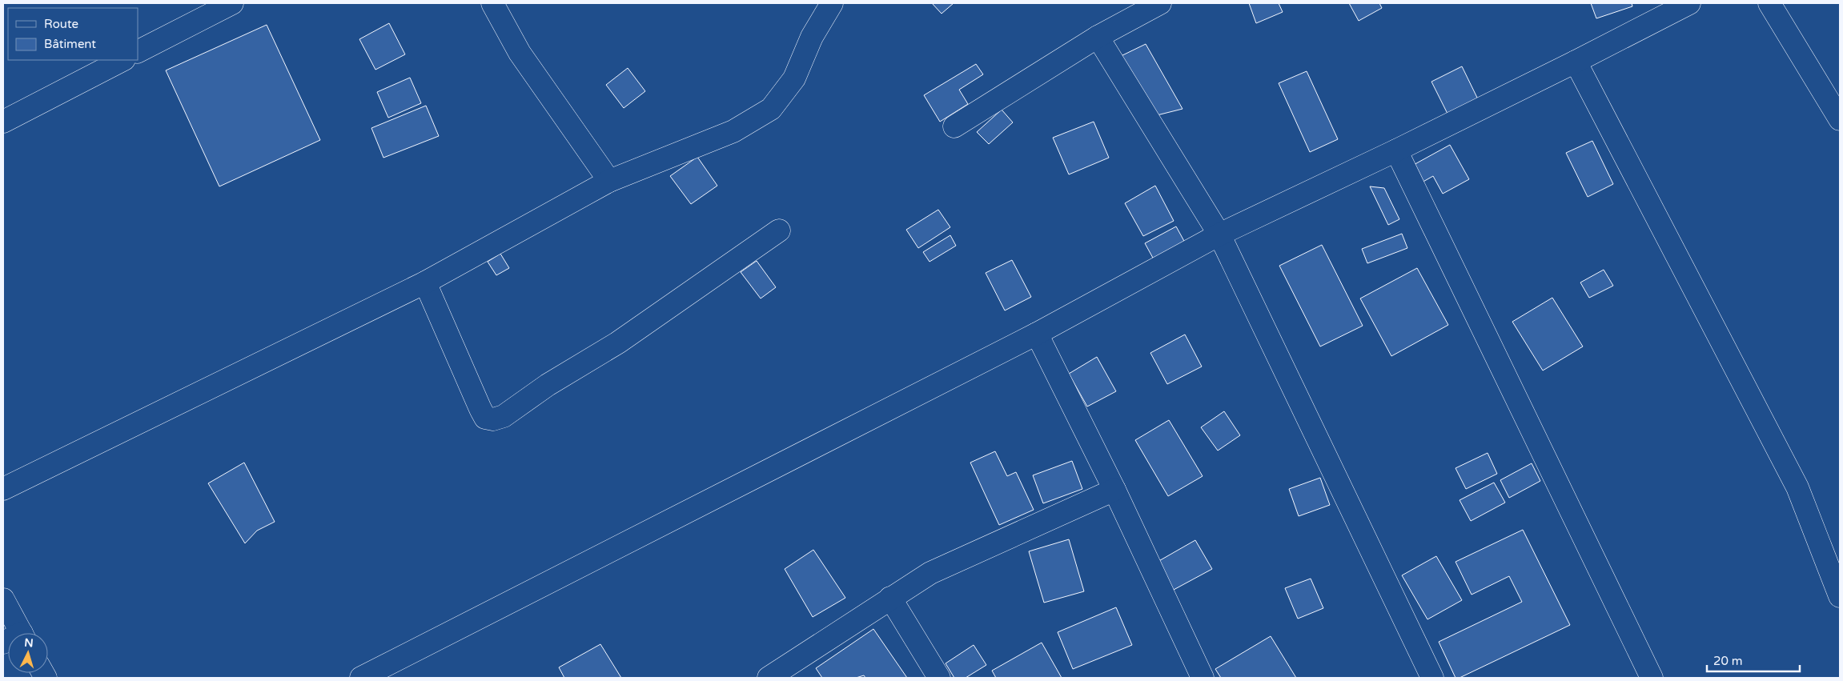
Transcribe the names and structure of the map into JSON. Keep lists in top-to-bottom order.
{
  "legend": ["Route", "Bâtiment"],
  "scale_bar": "20 m",
  "north": "top"
}
